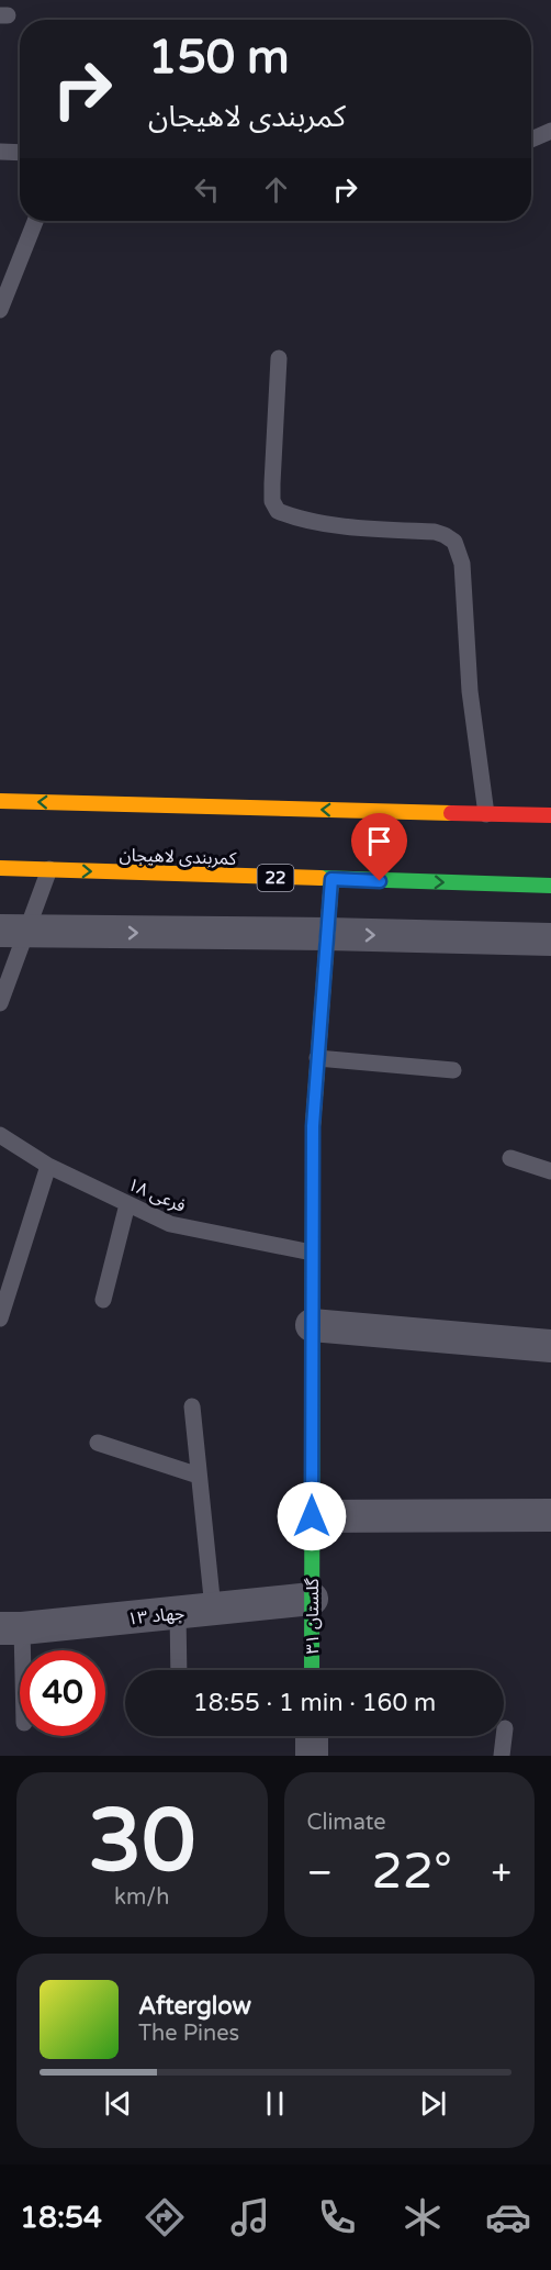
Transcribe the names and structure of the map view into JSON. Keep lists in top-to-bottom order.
{
  "streets": {
    "main road": ["کمربندی لاهیجان", "22", "گلستان ۳۱"],
    "street": ["جهاد ۱۳"],
    "lane": ["فرعی ۱۸"]
  },
  "crossings": [
    ["کمربندی لاهیجان", "گلستان ۳۱"],
    ["فرعی ۱۸", "گلستان ۳۱"],
    ["جهاد ۱۳", "گلستان ۳۱"]
  ],
  "page": {
    "turn": ["150 m", "کمربندی لاهیجان"],
    "limit": "40",
    "trip": "18:55 · 1 min · 160 m",
    "tile": [
      ["30", "km/h"],
      "Climate"
    ],
    "heat": ["−", "22°", "+"],
    "song": ["Afterglow", "The Pines"],
    "tabs": "18:54"
  }
}
